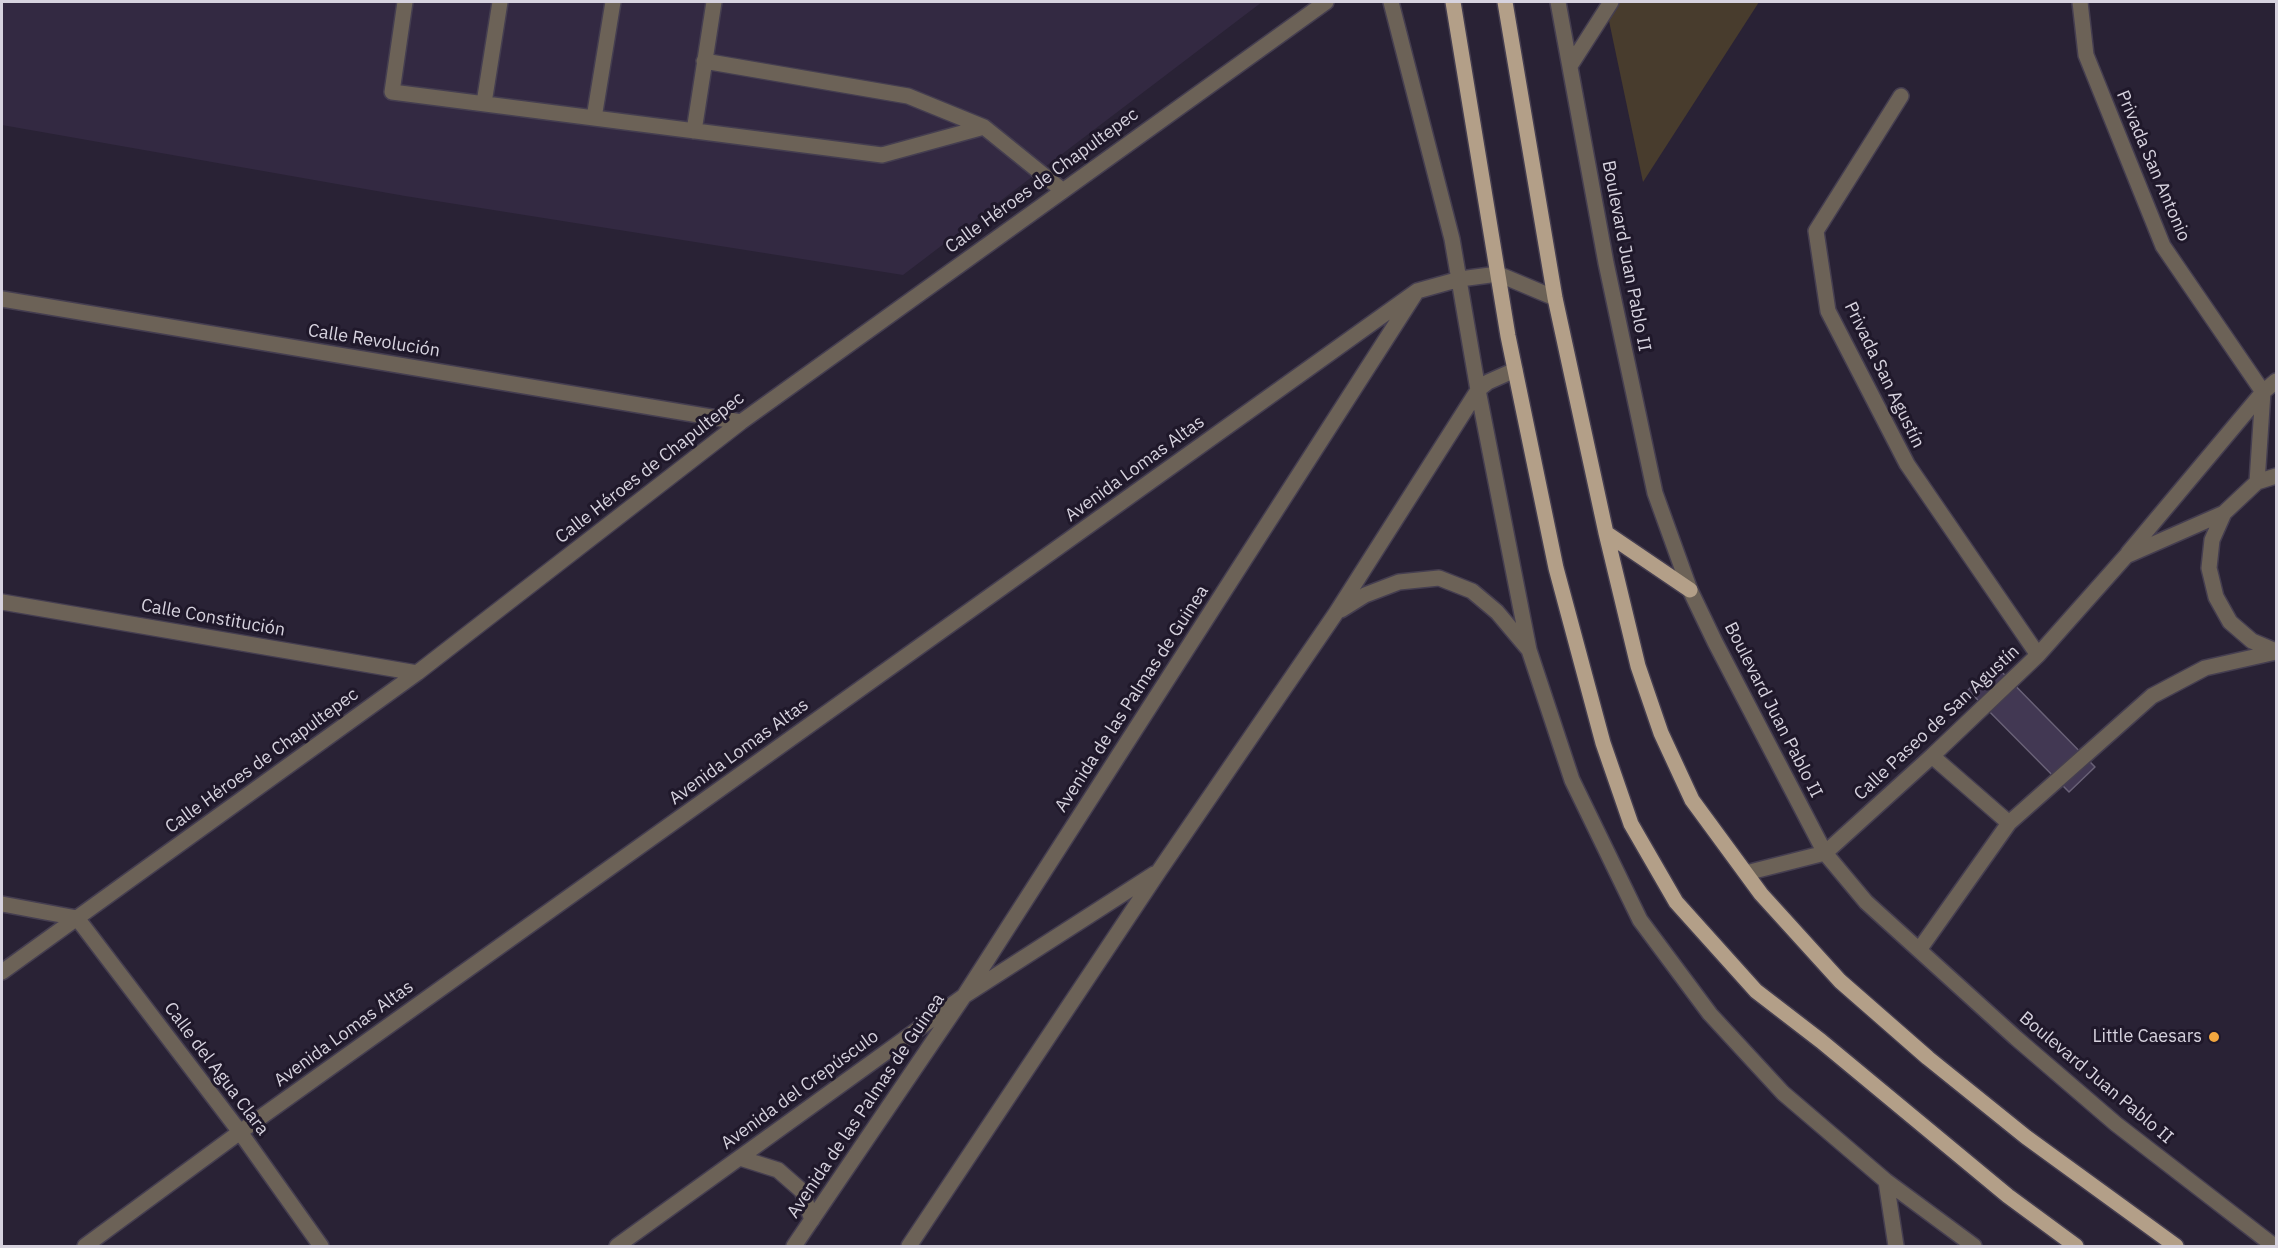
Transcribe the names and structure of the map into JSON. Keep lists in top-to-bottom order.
{
  "streets": {
    "street": [
      "Privada San Antonio",
      "Calle Héroes de Chapultepec",
      "Boulevard Juan Pablo II",
      "Calle Revolución",
      "Privada San Agustín",
      "Avenida Lomas Altas",
      "Calle Constitución",
      "Avenida de las Palmas de Guinea",
      "Calle Paseo de San Agustín",
      "Calle del Agua Clara",
      "Avenida del Crepúsculo"
    ]
  },
  "crossings": [
    ["Privada San Antonio", "Calle Paseo de San Agustín"],
    ["Calle Héroes de Chapultepec", "Calle Revolución"],
    ["Calle Héroes de Chapultepec", "Calle Constitución"],
    ["Calle Héroes de Chapultepec", "Calle del Agua Clara"],
    ["Boulevard Juan Pablo II", "Calle Paseo de San Agustín"],
    ["Privada San Agustín", "Calle Paseo de San Agustín"],
    ["Avenida Lomas Altas", "Avenida de las Palmas de Guinea"],
    ["Avenida Lomas Altas", "Calle del Agua Clara"],
    ["Avenida de las Palmas de Guinea", "Avenida del Crepúsculo"]
  ],
  "places": ["Little Caesars"]
}
